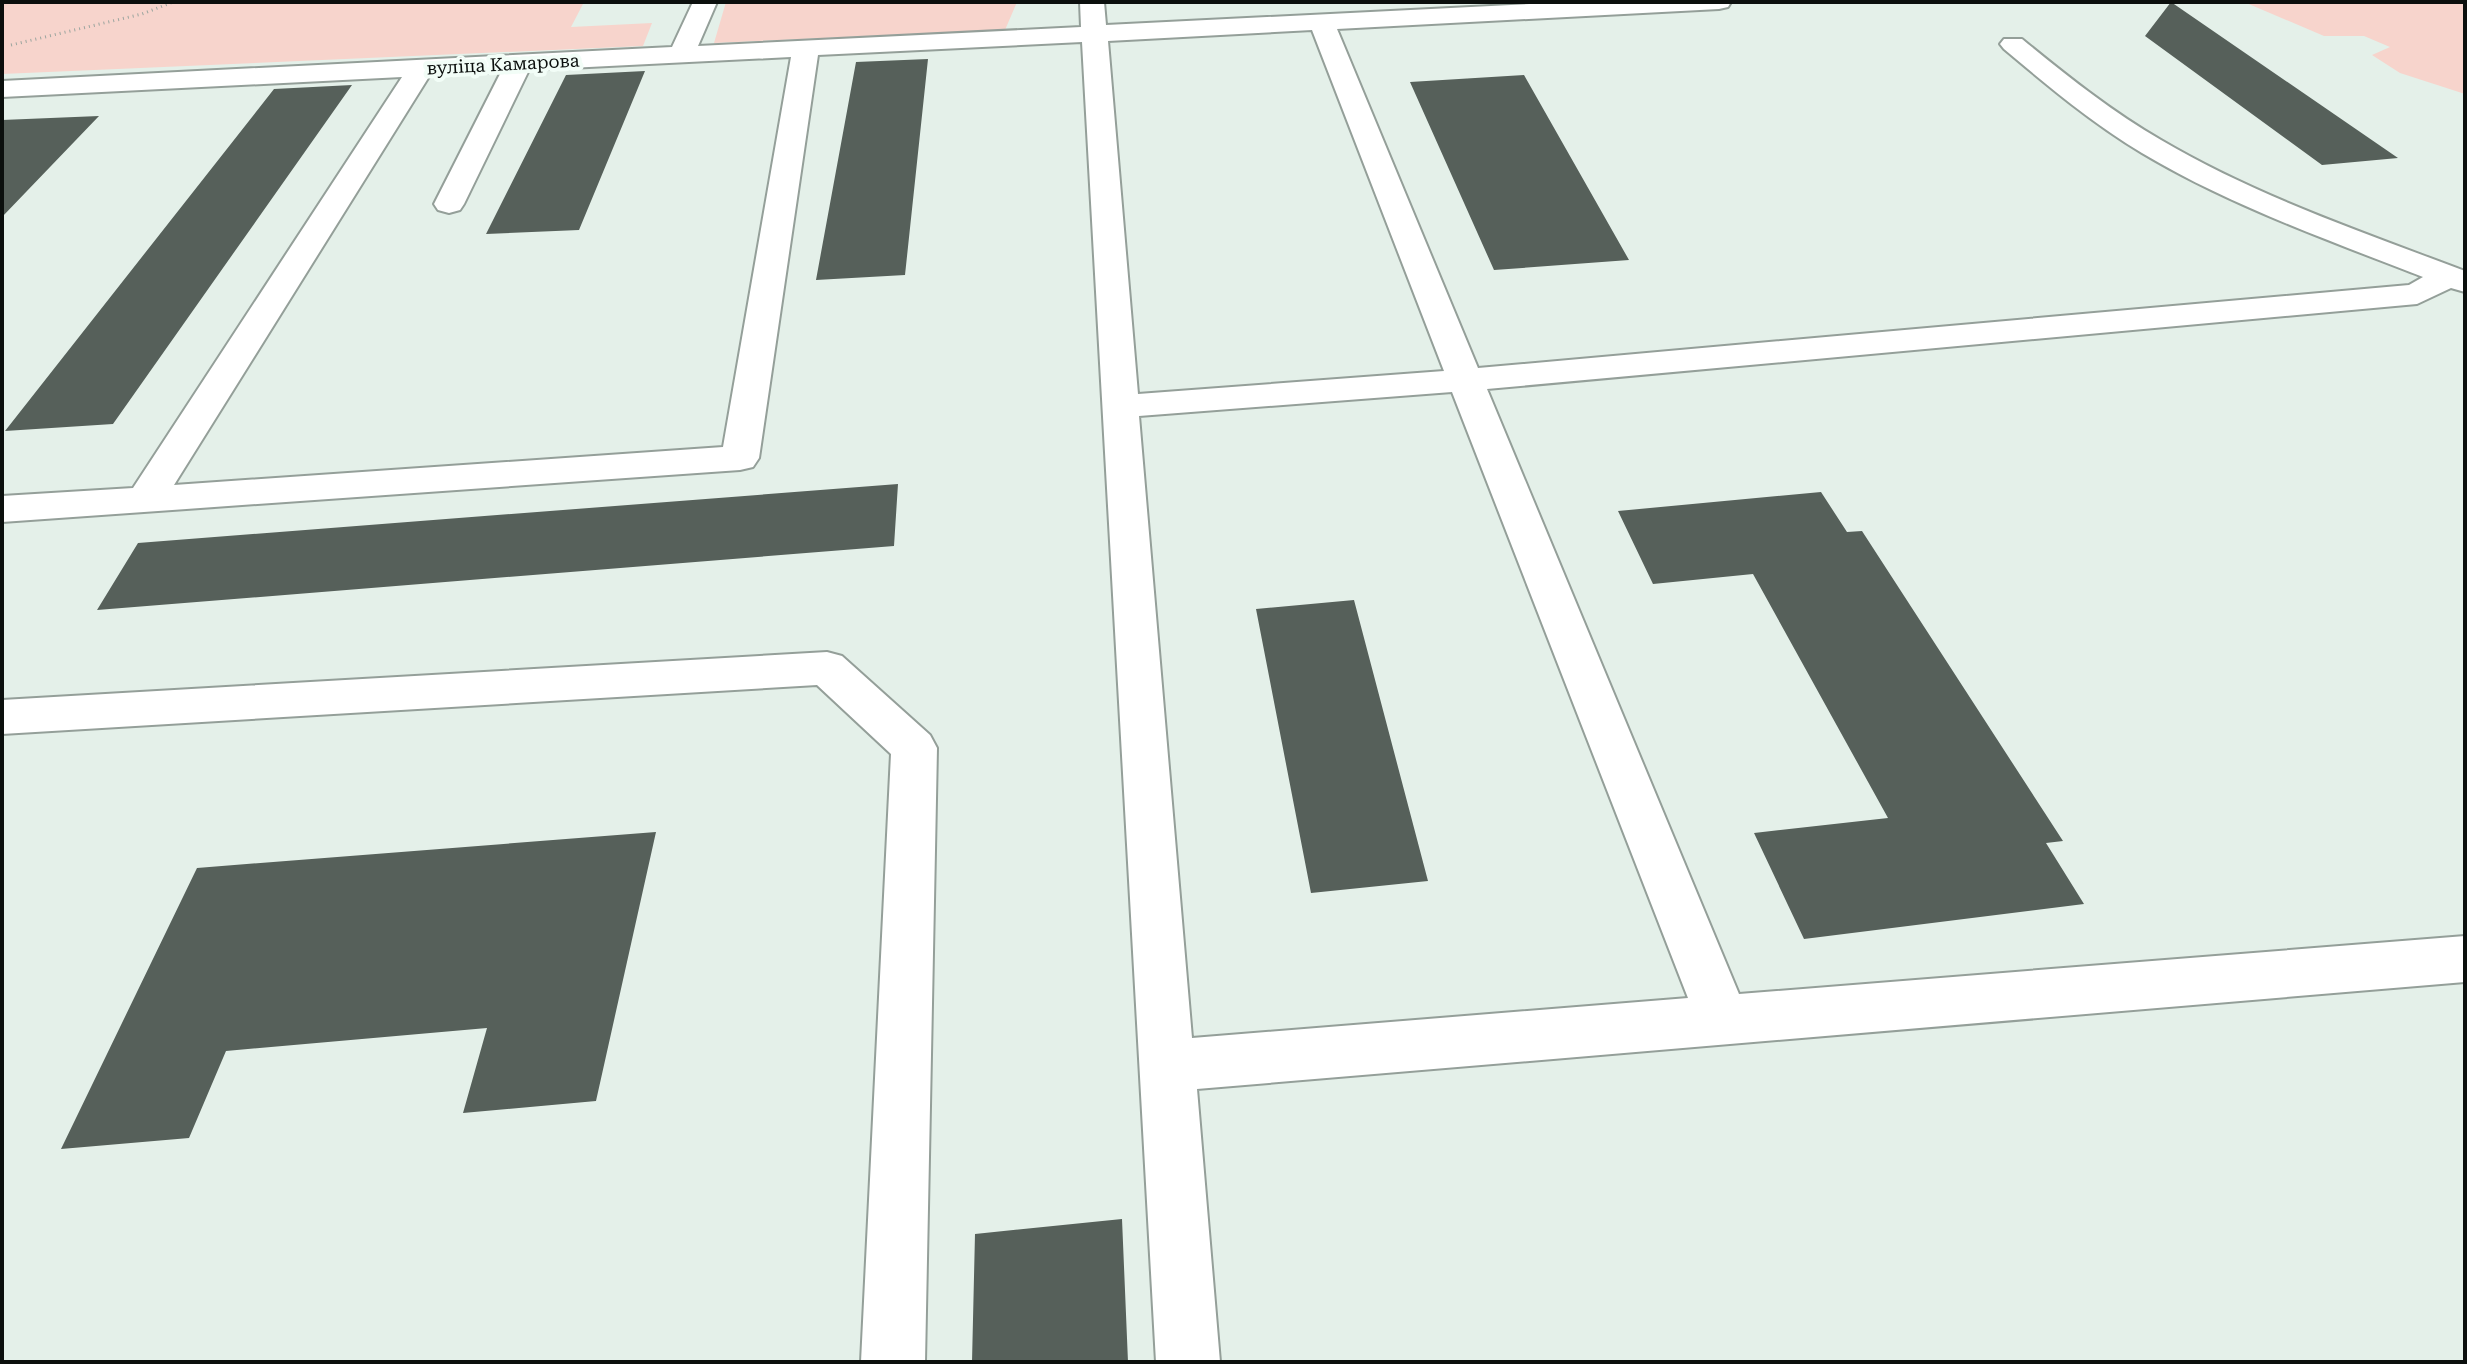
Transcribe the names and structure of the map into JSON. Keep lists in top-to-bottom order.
{
  "streets": {
    "street": ["вуліца Камарова"]
  }
}
